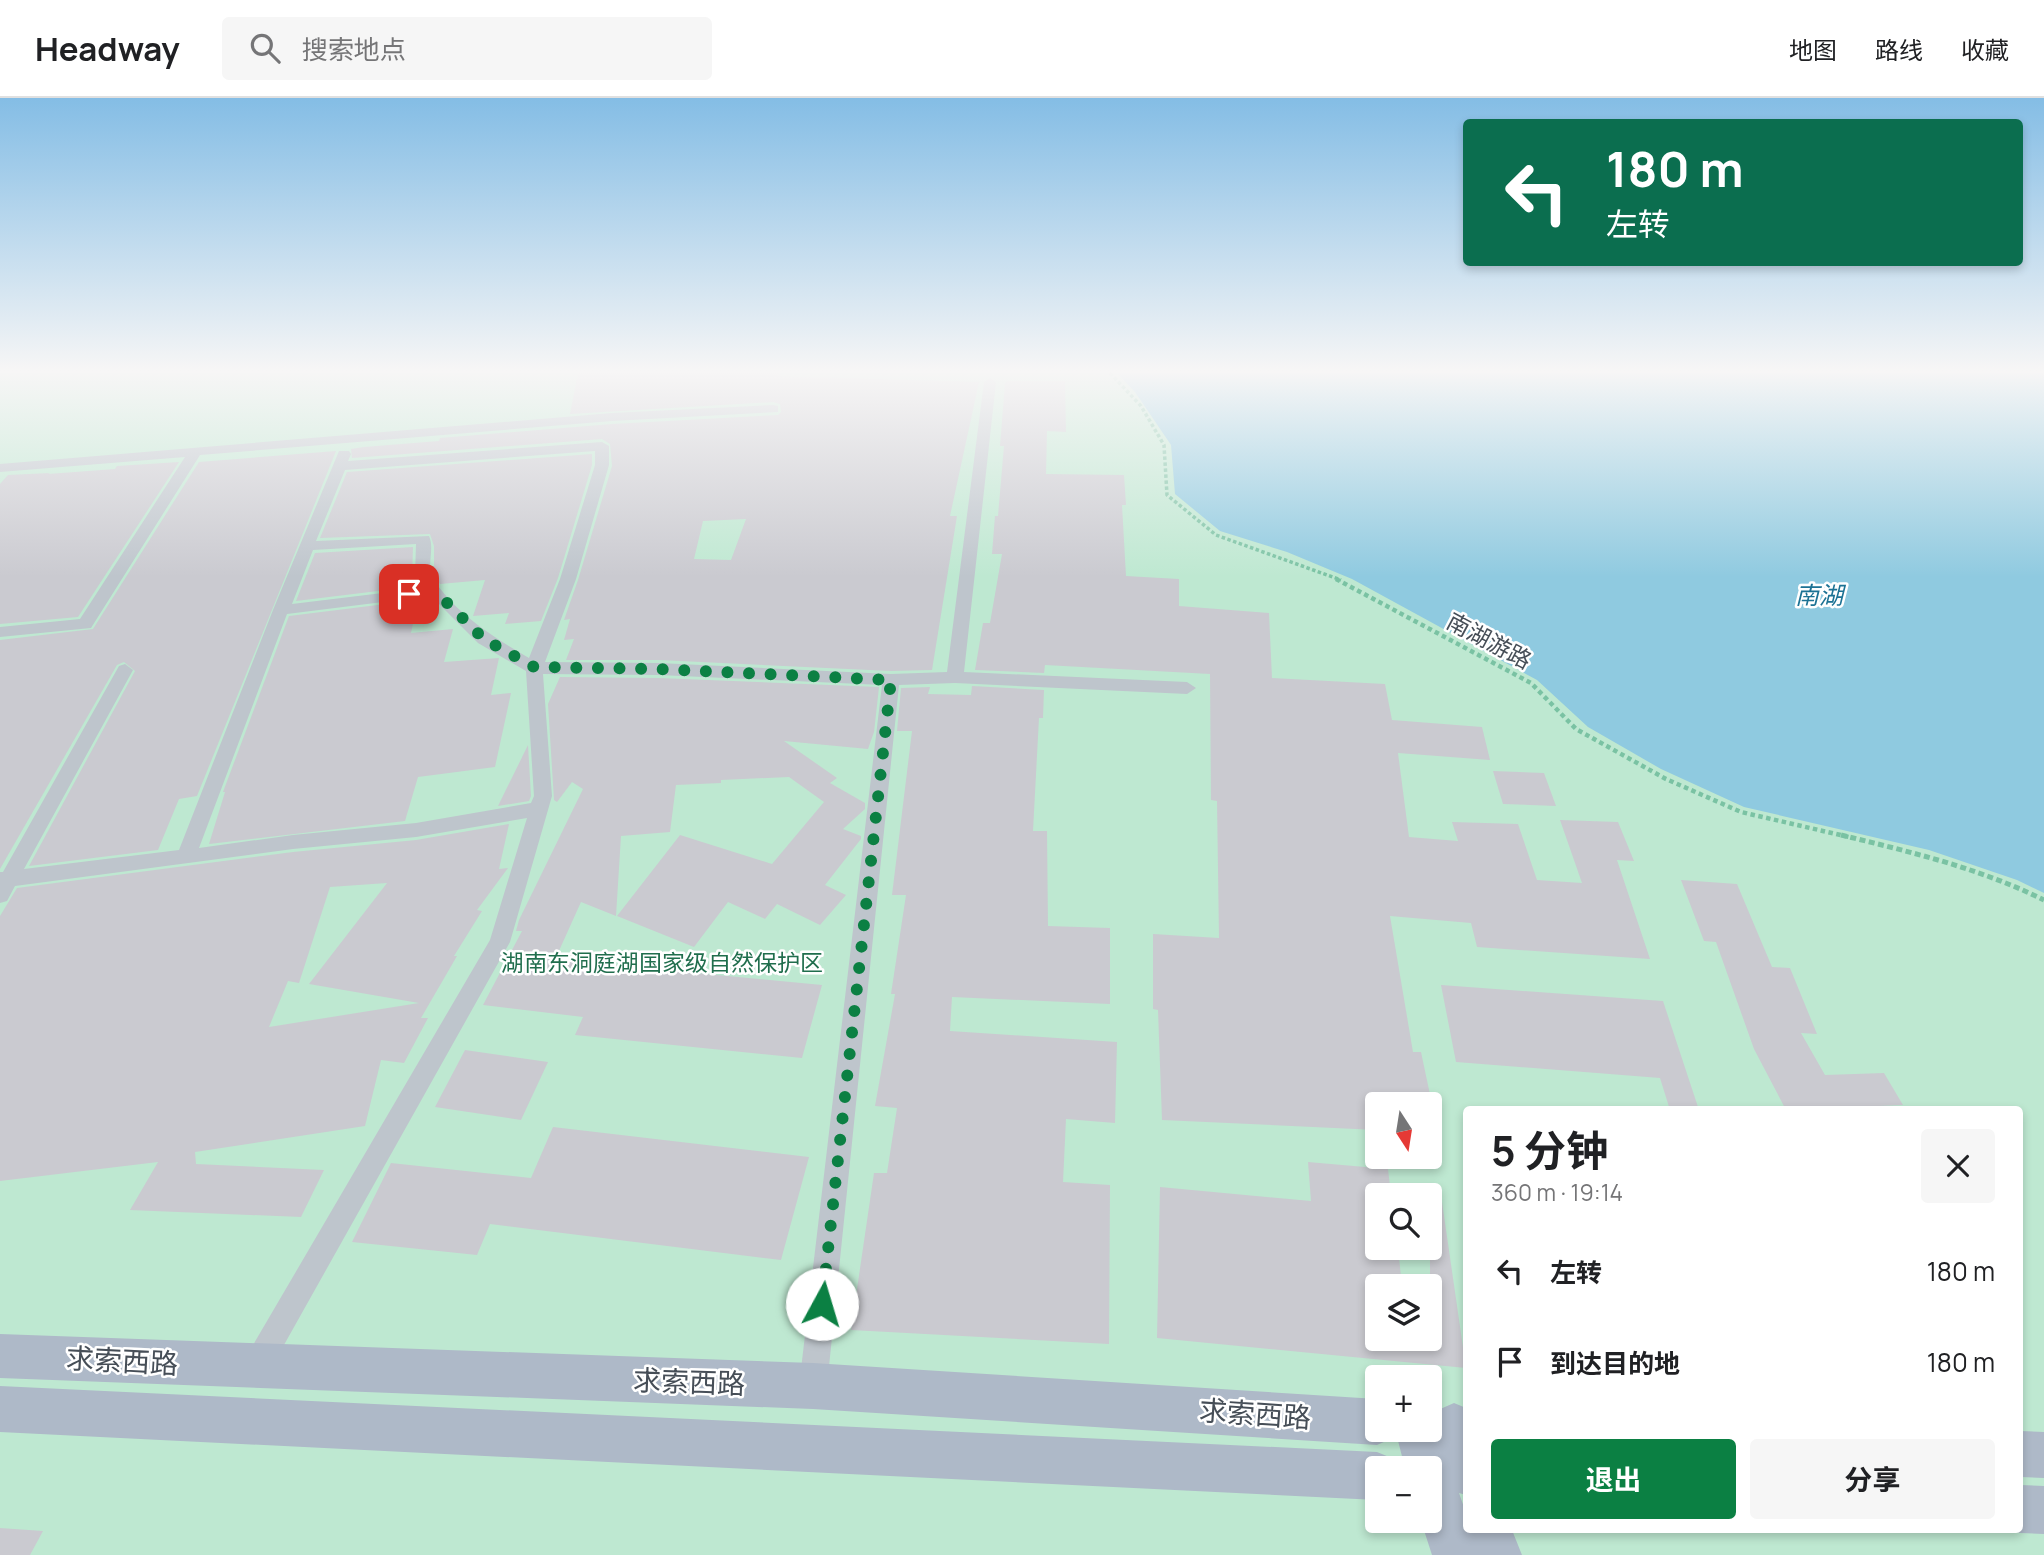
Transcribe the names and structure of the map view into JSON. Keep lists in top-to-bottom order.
{
  "streets": {
    "main road": ["求索西路"],
    "path": ["南湖游路"]
  },
  "water": ["南湖"],
  "parks": ["湖南东洞庭湖国家级自然保护区"],
  "north": "bottom",
  "page": {
    "header": "Headway",
    "search": "搜索地点",
    "nav": ["地图", "路线", "收藏"],
    "turn": ["180 m", "左转"],
    "map_buttons": ["+", "−"],
    "heading": ["5 分钟", "360 m · 19:14"],
    "list": [
      {
        "name": "左转",
        "value": "180 m"
      },
      {
        "name": "到达目的地",
        "value": "180 m"
      }
    ],
    "buttons": ["退出", "分享"]
  }
}
